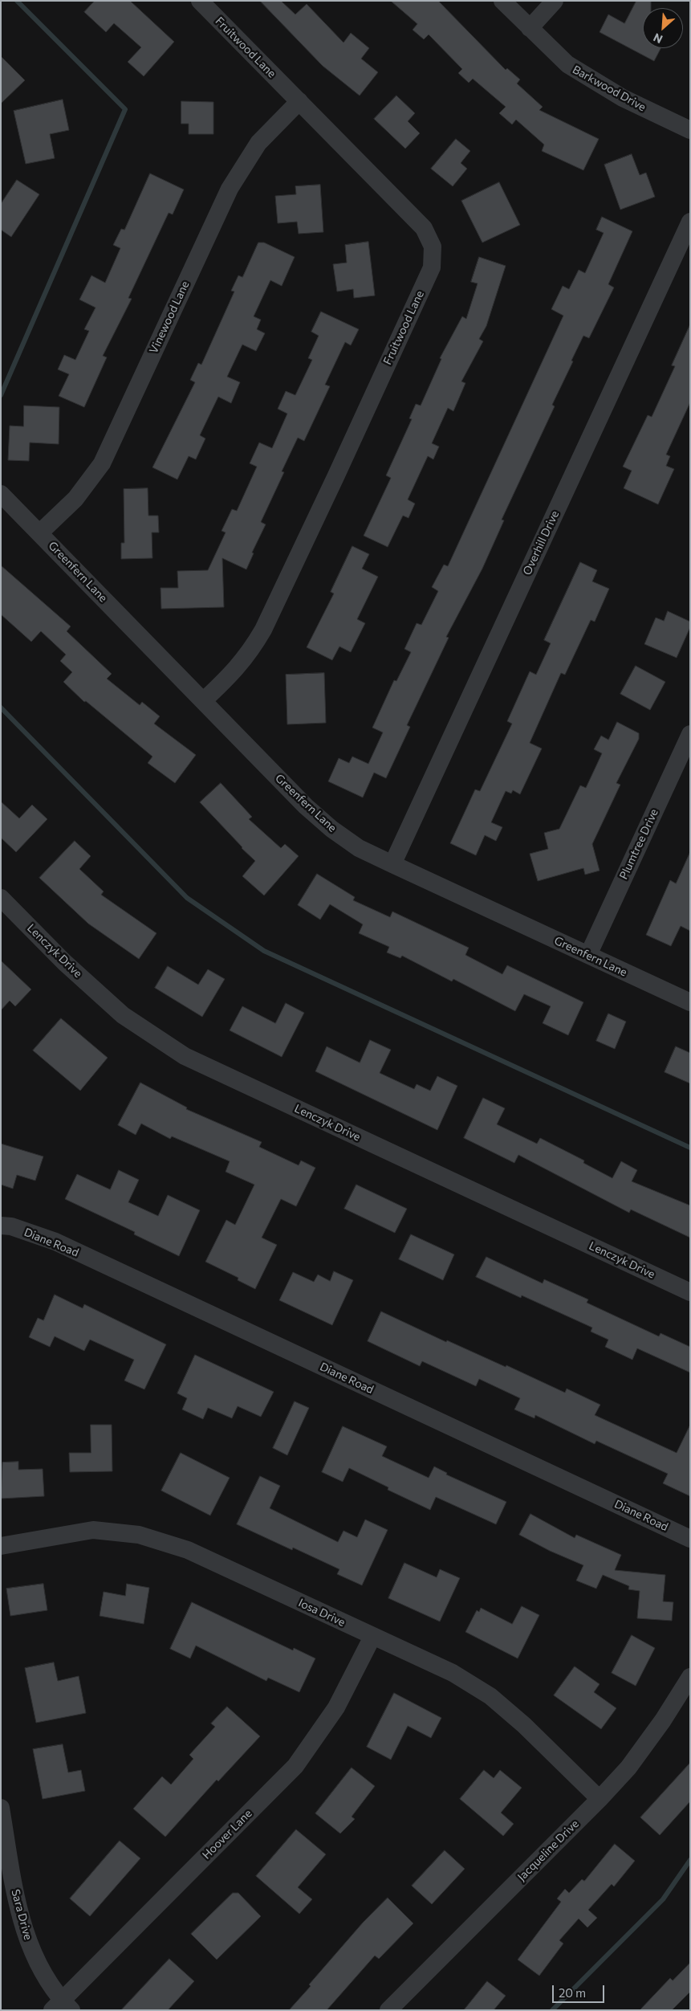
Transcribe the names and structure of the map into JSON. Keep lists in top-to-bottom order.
{
  "streets": {
    "street": [
      "Fruitwood Lane",
      "Barkwood Drive",
      "Vinewood Lane",
      "Overhill Drive",
      "Greenfern Lane",
      "Plumtree Drive",
      "Lenczyk Drive",
      "Diane Road",
      "Iosa Drive",
      "Hoover Lane",
      "Jacqueline Drive",
      "Sara Drive"
    ]
  },
  "crossings": [
    ["Fruitwood Lane", "Vinewood Lane"],
    ["Fruitwood Lane", "Greenfern Lane"],
    ["Vinewood Lane", "Greenfern Lane"],
    ["Overhill Drive", "Greenfern Lane"],
    ["Greenfern Lane", "Plumtree Drive"],
    ["Iosa Drive", "Hoover Lane"],
    ["Iosa Drive", "Jacqueline Drive"],
    ["Hoover Lane", "Sara Drive"]
  ],
  "scale_bar": "20 m",
  "north": "bottom left"
}
